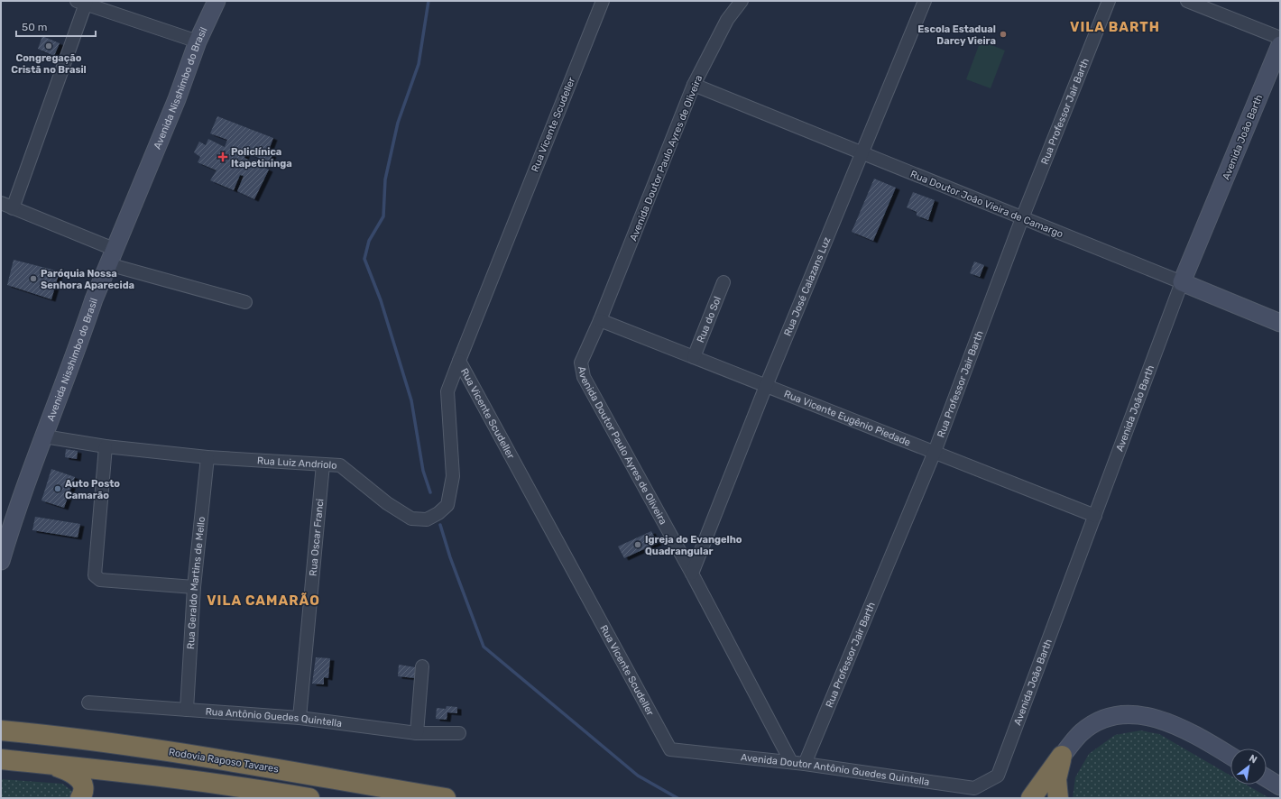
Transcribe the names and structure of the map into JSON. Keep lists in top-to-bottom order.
{
  "streets": {
    "highway": ["Rodovia Raposo Tavares"],
    "main road": ["Avenida Nisshimbo do Brasil", "Avenida João Barth", "Rua Doutor João Vieira de Camargo"],
    "street": [
      "Rua Professor Jair Barth",
      "Rua Vicente Scudeller",
      "Avenida Doutor Paulo Ayres de Oliveira",
      "Rua José Calazans Luz",
      "Rua do Sol",
      "Rua Vicente Eugênio Piedade",
      "Rua Luiz Andriolo",
      "Rua Oscar Franci",
      "Rua Geraldo Martins de Mello",
      "Rua Antônio Guedes Quintella",
      "Avenida Doutor Antônio Guedes Quintella"
    ]
  },
  "crossings": [
    ["Avenida Nisshimbo do Brasil", "Rua Luiz Andriolo"],
    ["Rua Professor Jair Barth", "Rua Doutor João Vieira de Camargo"],
    ["Rua Professor Jair Barth", "Rua Vicente Eugênio Piedade"],
    ["Rua Professor Jair Barth", "Avenida Doutor Antônio Guedes Quintella"],
    ["Rua Vicente Scudeller", "Rua Luiz Andriolo"],
    ["Rua Vicente Scudeller", "Avenida Doutor Antônio Guedes Quintella"],
    ["Avenida João Barth", "Rua Doutor João Vieira de Camargo"],
    ["Avenida João Barth", "Rua Vicente Eugênio Piedade"],
    ["Avenida João Barth", "Avenida Doutor Antônio Guedes Quintella"],
    ["Avenida Doutor Paulo Ayres de Oliveira", "Rua Doutor João Vieira de Camargo"],
    ["Avenida Doutor Paulo Ayres de Oliveira", "Rua José Calazans Luz"],
    ["Avenida Doutor Paulo Ayres de Oliveira", "Rua Vicente Eugênio Piedade"],
    ["Avenida Doutor Paulo Ayres de Oliveira", "Avenida Doutor Antônio Guedes Quintella"],
    ["Rua Doutor João Vieira de Camargo", "Rua José Calazans Luz"],
    ["Rua José Calazans Luz", "Rua Vicente Eugênio Piedade"],
    ["Rua do Sol", "Rua Vicente Eugênio Piedade"],
    ["Rua Luiz Andriolo", "Rua Oscar Franci"],
    ["Rua Luiz Andriolo", "Rua Geraldo Martins de Mello"],
    ["Rua Oscar Franci", "Rua Antônio Guedes Quintella"],
    ["Rua Geraldo Martins de Mello", "Rua Antônio Guedes Quintella"]
  ],
  "districts": ["VILA BARTH", "VILA CAMARÃO"],
  "places": {
    "other": [
      "Escola Estadual Darcy Vieira",
      "Congregação Cristã no Brasil",
      "Paróquia Nossa Senhora Aparecida",
      "Auto Posto Camarão",
      "Igreja do Evangelho Quadrangular"
    ],
    "health": ["Policlínica Itapetininga"]
  },
  "scale_bar": "50 m",
  "north": "top right"
}
